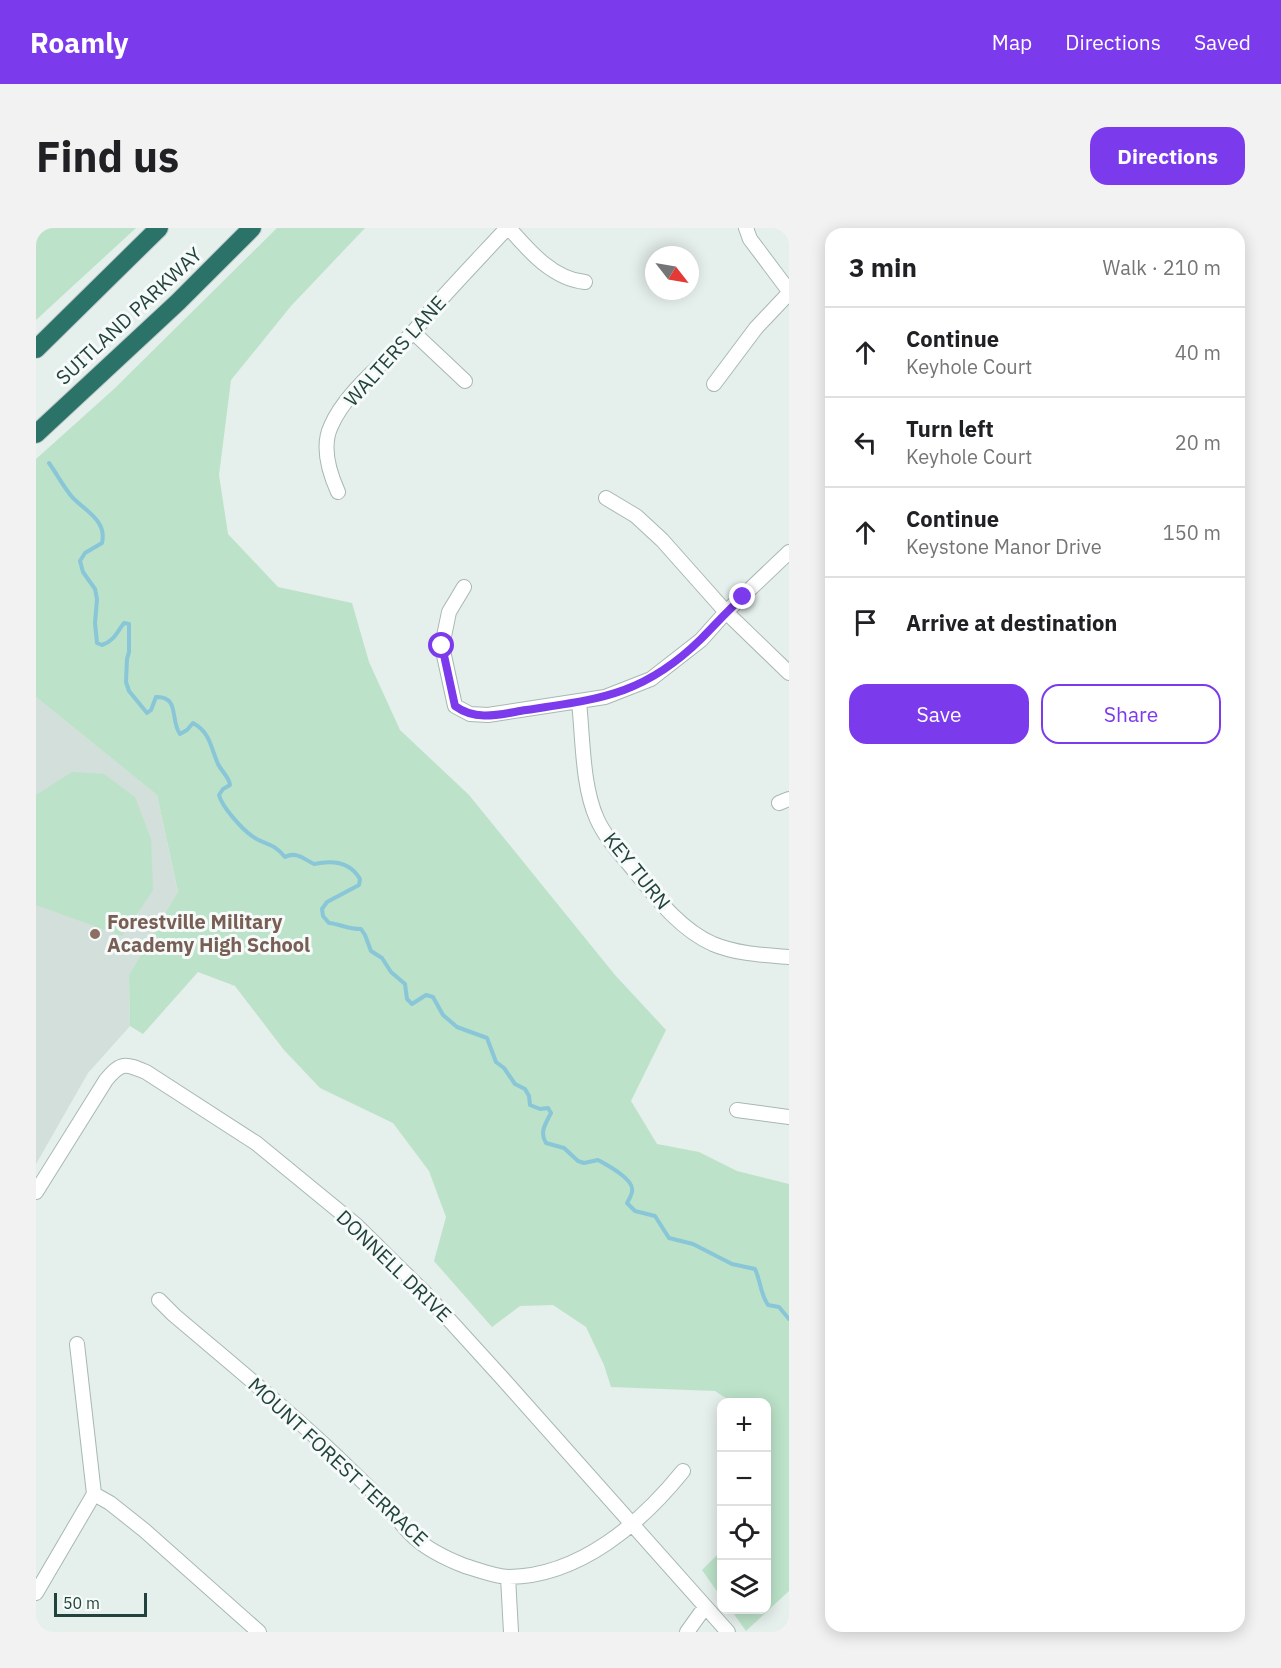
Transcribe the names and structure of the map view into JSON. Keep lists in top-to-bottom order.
{
  "streets": {
    "highway": ["SUITLAND PARKWAY"],
    "street": [
      "WALTERS LANE",
      "KEY TURN",
      "DONNELL DRIVE",
      "MOUNT FOREST TERRACE"
    ]
  },
  "crossings": [
    ["DONNELL DRIVE", "MOUNT FOREST TERRACE"]
  ],
  "places": ["Forestville Military Academy High School"],
  "scale_bar": "50 m",
  "north": "bottom right",
  "page": {
    "header": "Roamly",
    "nav": ["Map", "Directions", "Saved"],
    "buttons": [
      "Directions",
      ["Save", "Share"]
    ],
    "title": "Find us",
    "heading": ["3 min", "Walk · 210 m"],
    "list": [
      ["Continue", "Keyhole Court", "40 m"],
      ["Turn left", "Keyhole Court", "20 m"],
      ["Continue", "Keystone Manor Drive", "150 m"],
      "Arrive at destination"
    ],
    "map_buttons": ["+", "−"],
    "scale": "50 m"
  }
}
